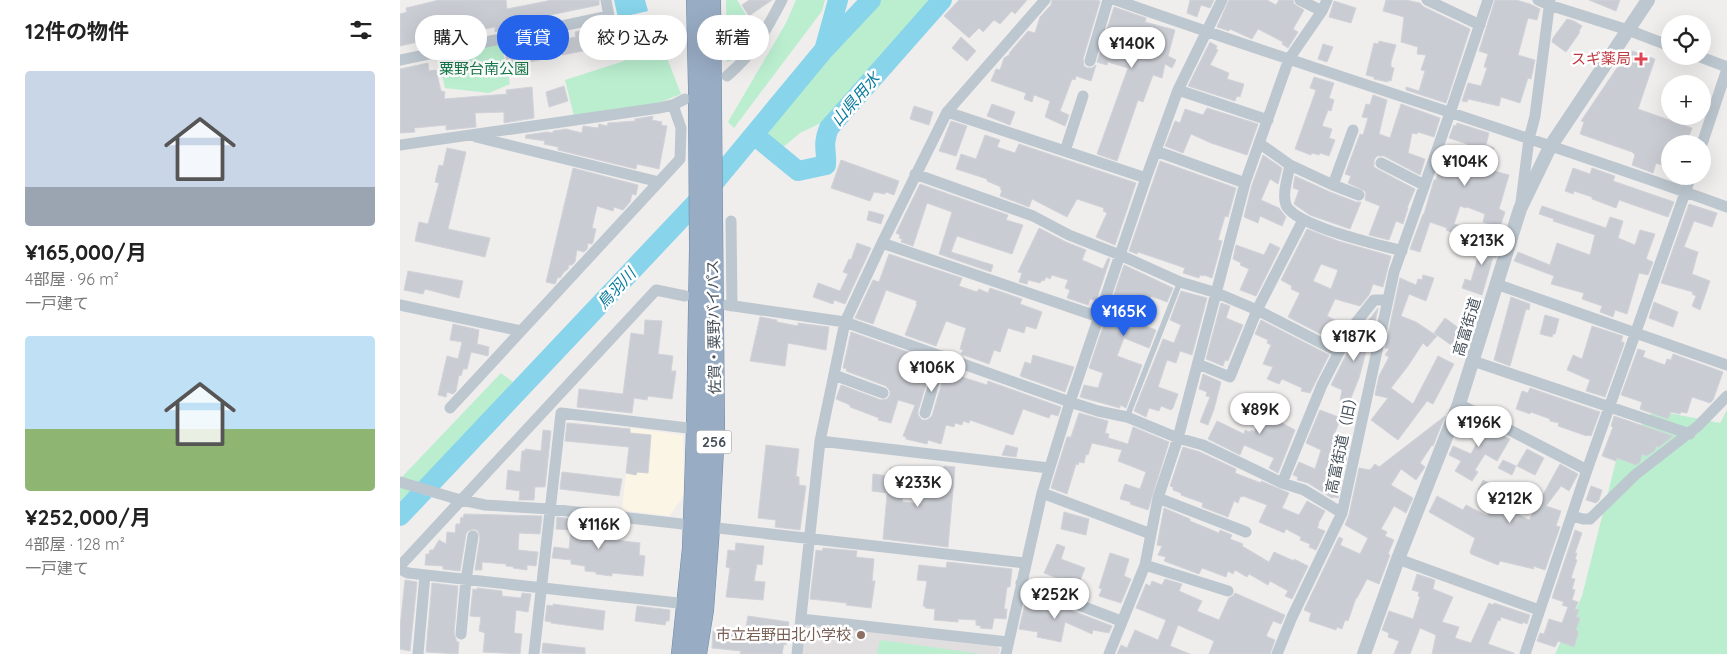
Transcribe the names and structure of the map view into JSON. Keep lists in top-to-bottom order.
{
  "streets": {
    "highway": ["佐賀・粟野バイパス", "256"],
    "street": ["高富街道", "高富街道（旧）"]
  },
  "water": ["山県用水", "鳥羽川"],
  "parks": ["粟野台南公園"],
  "places": {
    "health": ["スギ薬局"],
    "other": ["市立岩野田北小学校"]
  },
  "page": {
    "heading": "12件の物件",
    "map_buttons": ["+", "−"],
    "chip": [
      "購入",
      "賃貸",
      "絞り込み",
      "新着"
    ],
    "price": [
      "¥140K",
      "¥104K",
      "¥213K",
      "¥165K",
      "¥187K",
      "¥106K",
      "¥89K",
      "¥196K",
      "¥233K",
      "¥212K",
      "¥116K",
      "¥252K"
    ],
    "list": [
      {
        "name": "¥165,000/月",
        "note": "4部屋 · 96 m² · 一戸建て"
      },
      {
        "name": "¥252,000/月",
        "note": "4部屋 · 128 m² · 一戸建て"
      }
    ]
  }
}
